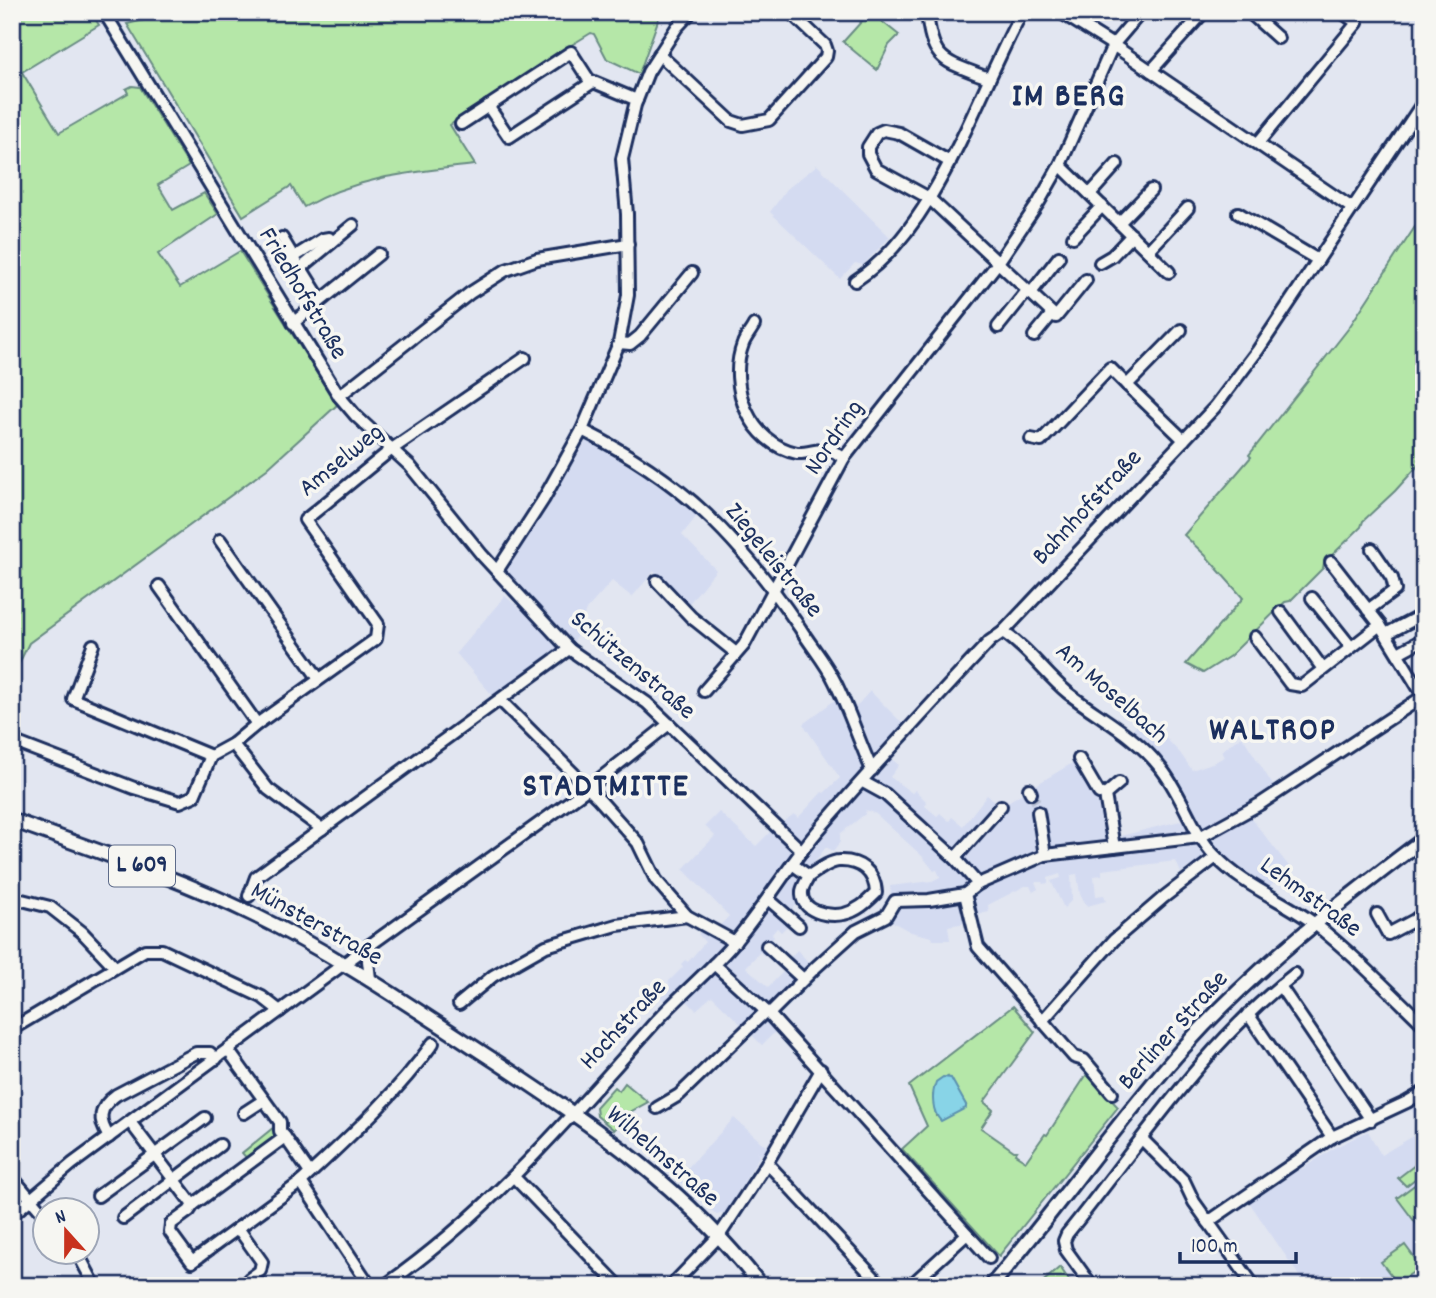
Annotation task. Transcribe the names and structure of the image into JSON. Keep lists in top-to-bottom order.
{
  "streets": {
    "main road": [
      "L 609",
      "Münsterstraße",
      "Berliner Straße",
      "Wilhelmstraße"
    ],
    "street": [
      "Friedhofstraße",
      "Nordring",
      "Amselweg",
      "Bahnhofstraße",
      "Ziegeleistraße",
      "Schützenstraße",
      "Am Moselbach",
      "Lehmstraße",
      "Hochstraße"
    ]
  },
  "crossings": [
    ["Friedhofstraße", "Amselweg"],
    ["Friedhofstraße", "Schützenstraße"],
    ["Nordring", "Ziegeleistraße"],
    ["Bahnhofstraße", "Ziegeleistraße"],
    ["Bahnhofstraße", "Am Moselbach"],
    ["Bahnhofstraße", "Hochstraße"],
    ["Ziegeleistraße", "Hochstraße"],
    ["Schützenstraße", "Hochstraße"],
    ["Am Moselbach", "Lehmstraße"],
    ["L 609", "Wilhelmstraße"],
    ["Lehmstraße", "Berliner Straße"],
    ["Münsterstraße", "Hochstraße"],
    ["Münsterstraße", "Wilhelmstraße"],
    ["Hochstraße", "Wilhelmstraße"]
  ],
  "districts": ["IM BERG", "WALTROP", "STADTMITTE"],
  "scale_bar": "100 m",
  "north": "top"
}
